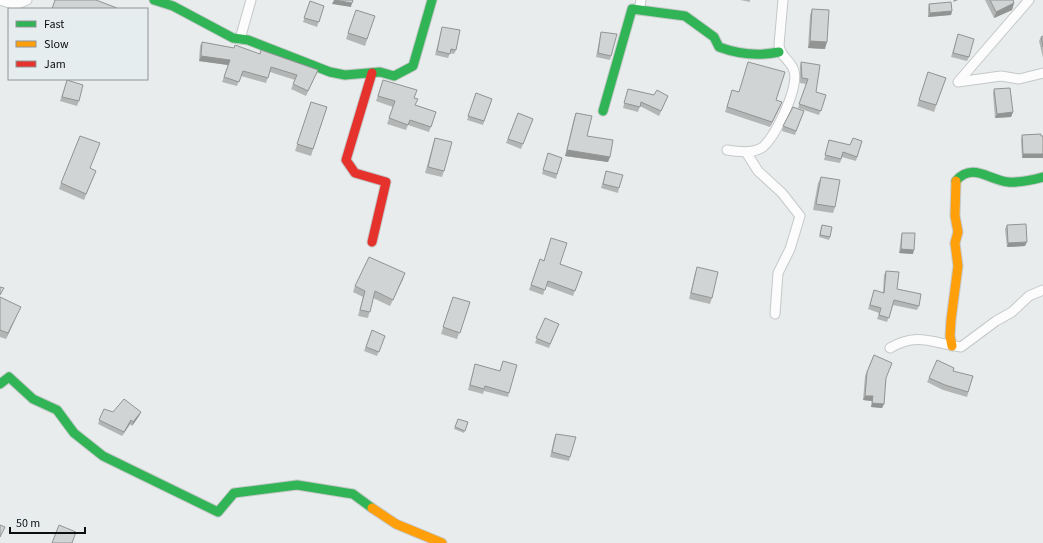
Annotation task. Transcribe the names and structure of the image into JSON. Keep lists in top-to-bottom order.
{
  "legend": ["Fast", "Slow", "Jam"],
  "scale_bar": "50 m"
}
